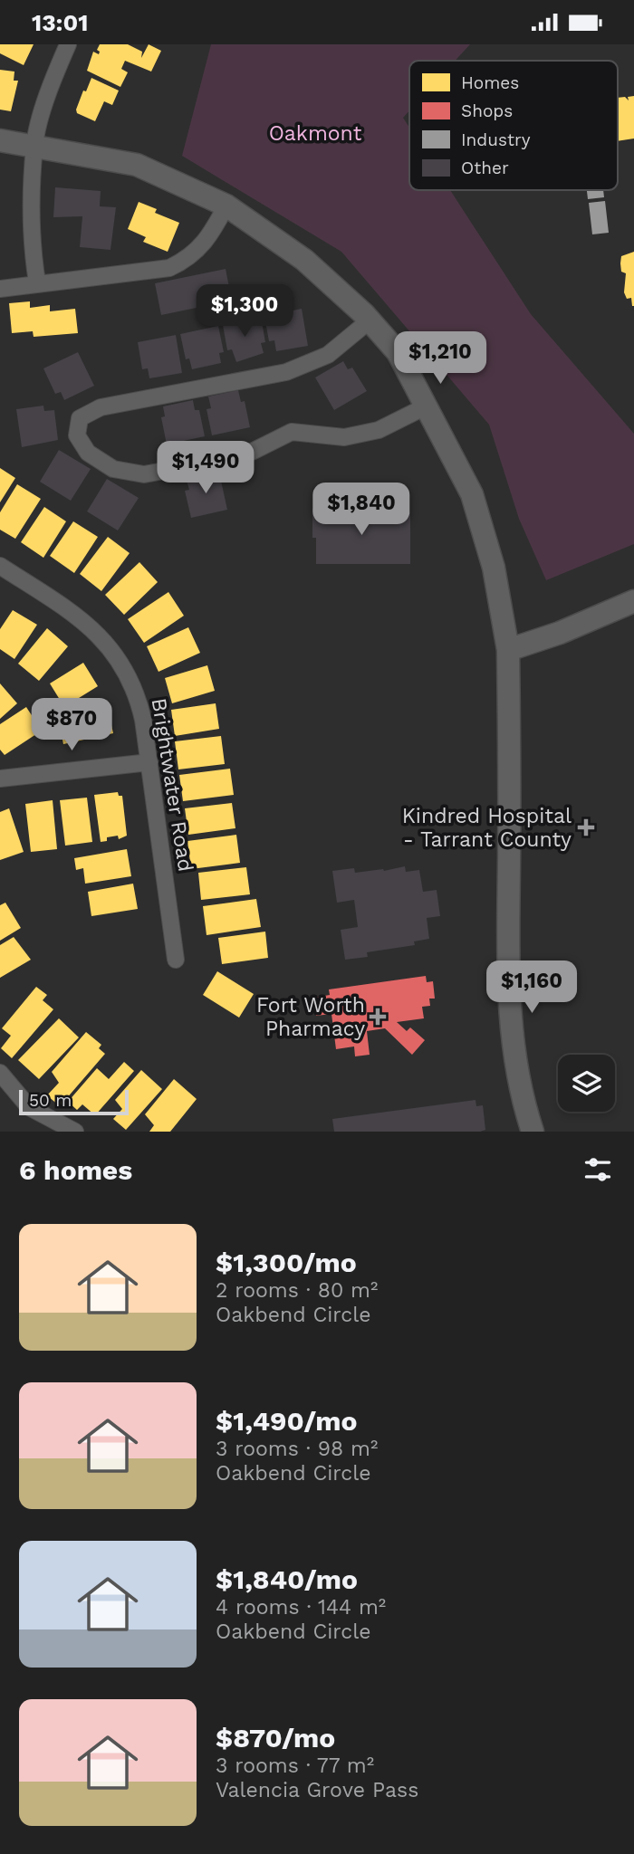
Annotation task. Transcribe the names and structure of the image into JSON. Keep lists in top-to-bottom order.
{
  "streets": {
    "street": ["Brightwater Road"]
  },
  "parks": ["Oakmont"],
  "places": {
    "health": ["Kindred Hospital - Tarrant County", "Fort Worth Pharmacy"]
  },
  "legend": [
    "Homes",
    "Shops",
    "Industry",
    "Other"
  ],
  "scale_bar": "50 m",
  "page": {
    "status": "13:01",
    "price": [
      "$1,300",
      "$1,210",
      "$1,490",
      "$1,840",
      "$870",
      "$1,160"
    ],
    "scale": "50 m",
    "heading": "6 homes",
    "list": [
      {
        "name": "$1,300/mo",
        "note": "2 rooms · 80 m² · Oakbend Circle"
      },
      {
        "name": "$1,490/mo",
        "note": "3 rooms · 98 m² · Oakbend Circle"
      },
      {
        "name": "$1,840/mo",
        "note": "4 rooms · 144 m² · Oakbend Circle"
      },
      {
        "name": "$870/mo",
        "note": "3 rooms · 77 m² · Valencia Grove Pass"
      }
    ]
  }
}
